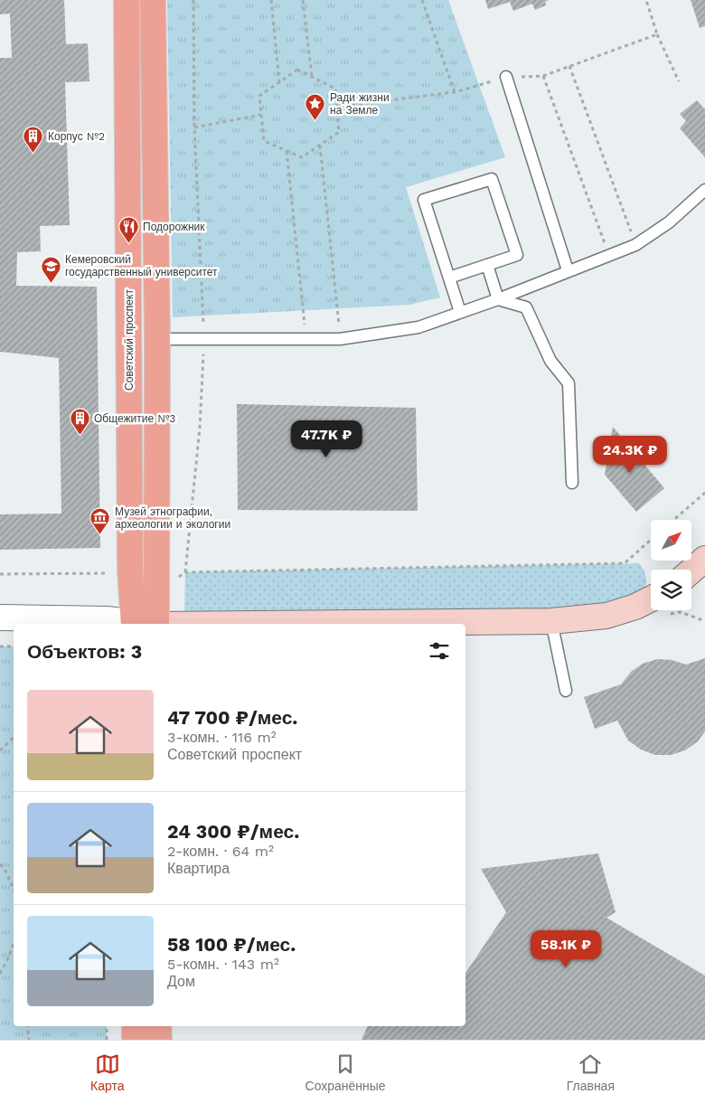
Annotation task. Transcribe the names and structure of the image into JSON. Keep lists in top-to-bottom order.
{
  "streets": {
    "main road": ["Советский проспект"]
  },
  "places": {
    "place": ["Ради жизни на Земле"],
    "building": ["Корпус №2", "Общежитие №3"],
    "restaurant": ["Подорожник"],
    "school or university": ["Кемеровский государственный университет"],
    "museum": ["Музей этнографии, археологии и экологии"]
  },
  "north": "top right",
  "page": {
    "price": ["47.7K ₽", "24.3K ₽", "58.1K ₽"],
    "heading": "Объектов: 3",
    "list": [
      {
        "name": "47 700 ₽/мес.",
        "note": "3-комн. · 116 m² · Советский проспект"
      },
      {
        "name": "24 300 ₽/мес.",
        "note": "2-комн. · 64 m² · Квартира"
      },
      {
        "name": "58 100 ₽/мес.",
        "note": "5-комн. · 143 m² · Дом"
      }
    ],
    "tabs": ["Карта", "Сохранённые", "Главная"]
  }
}
